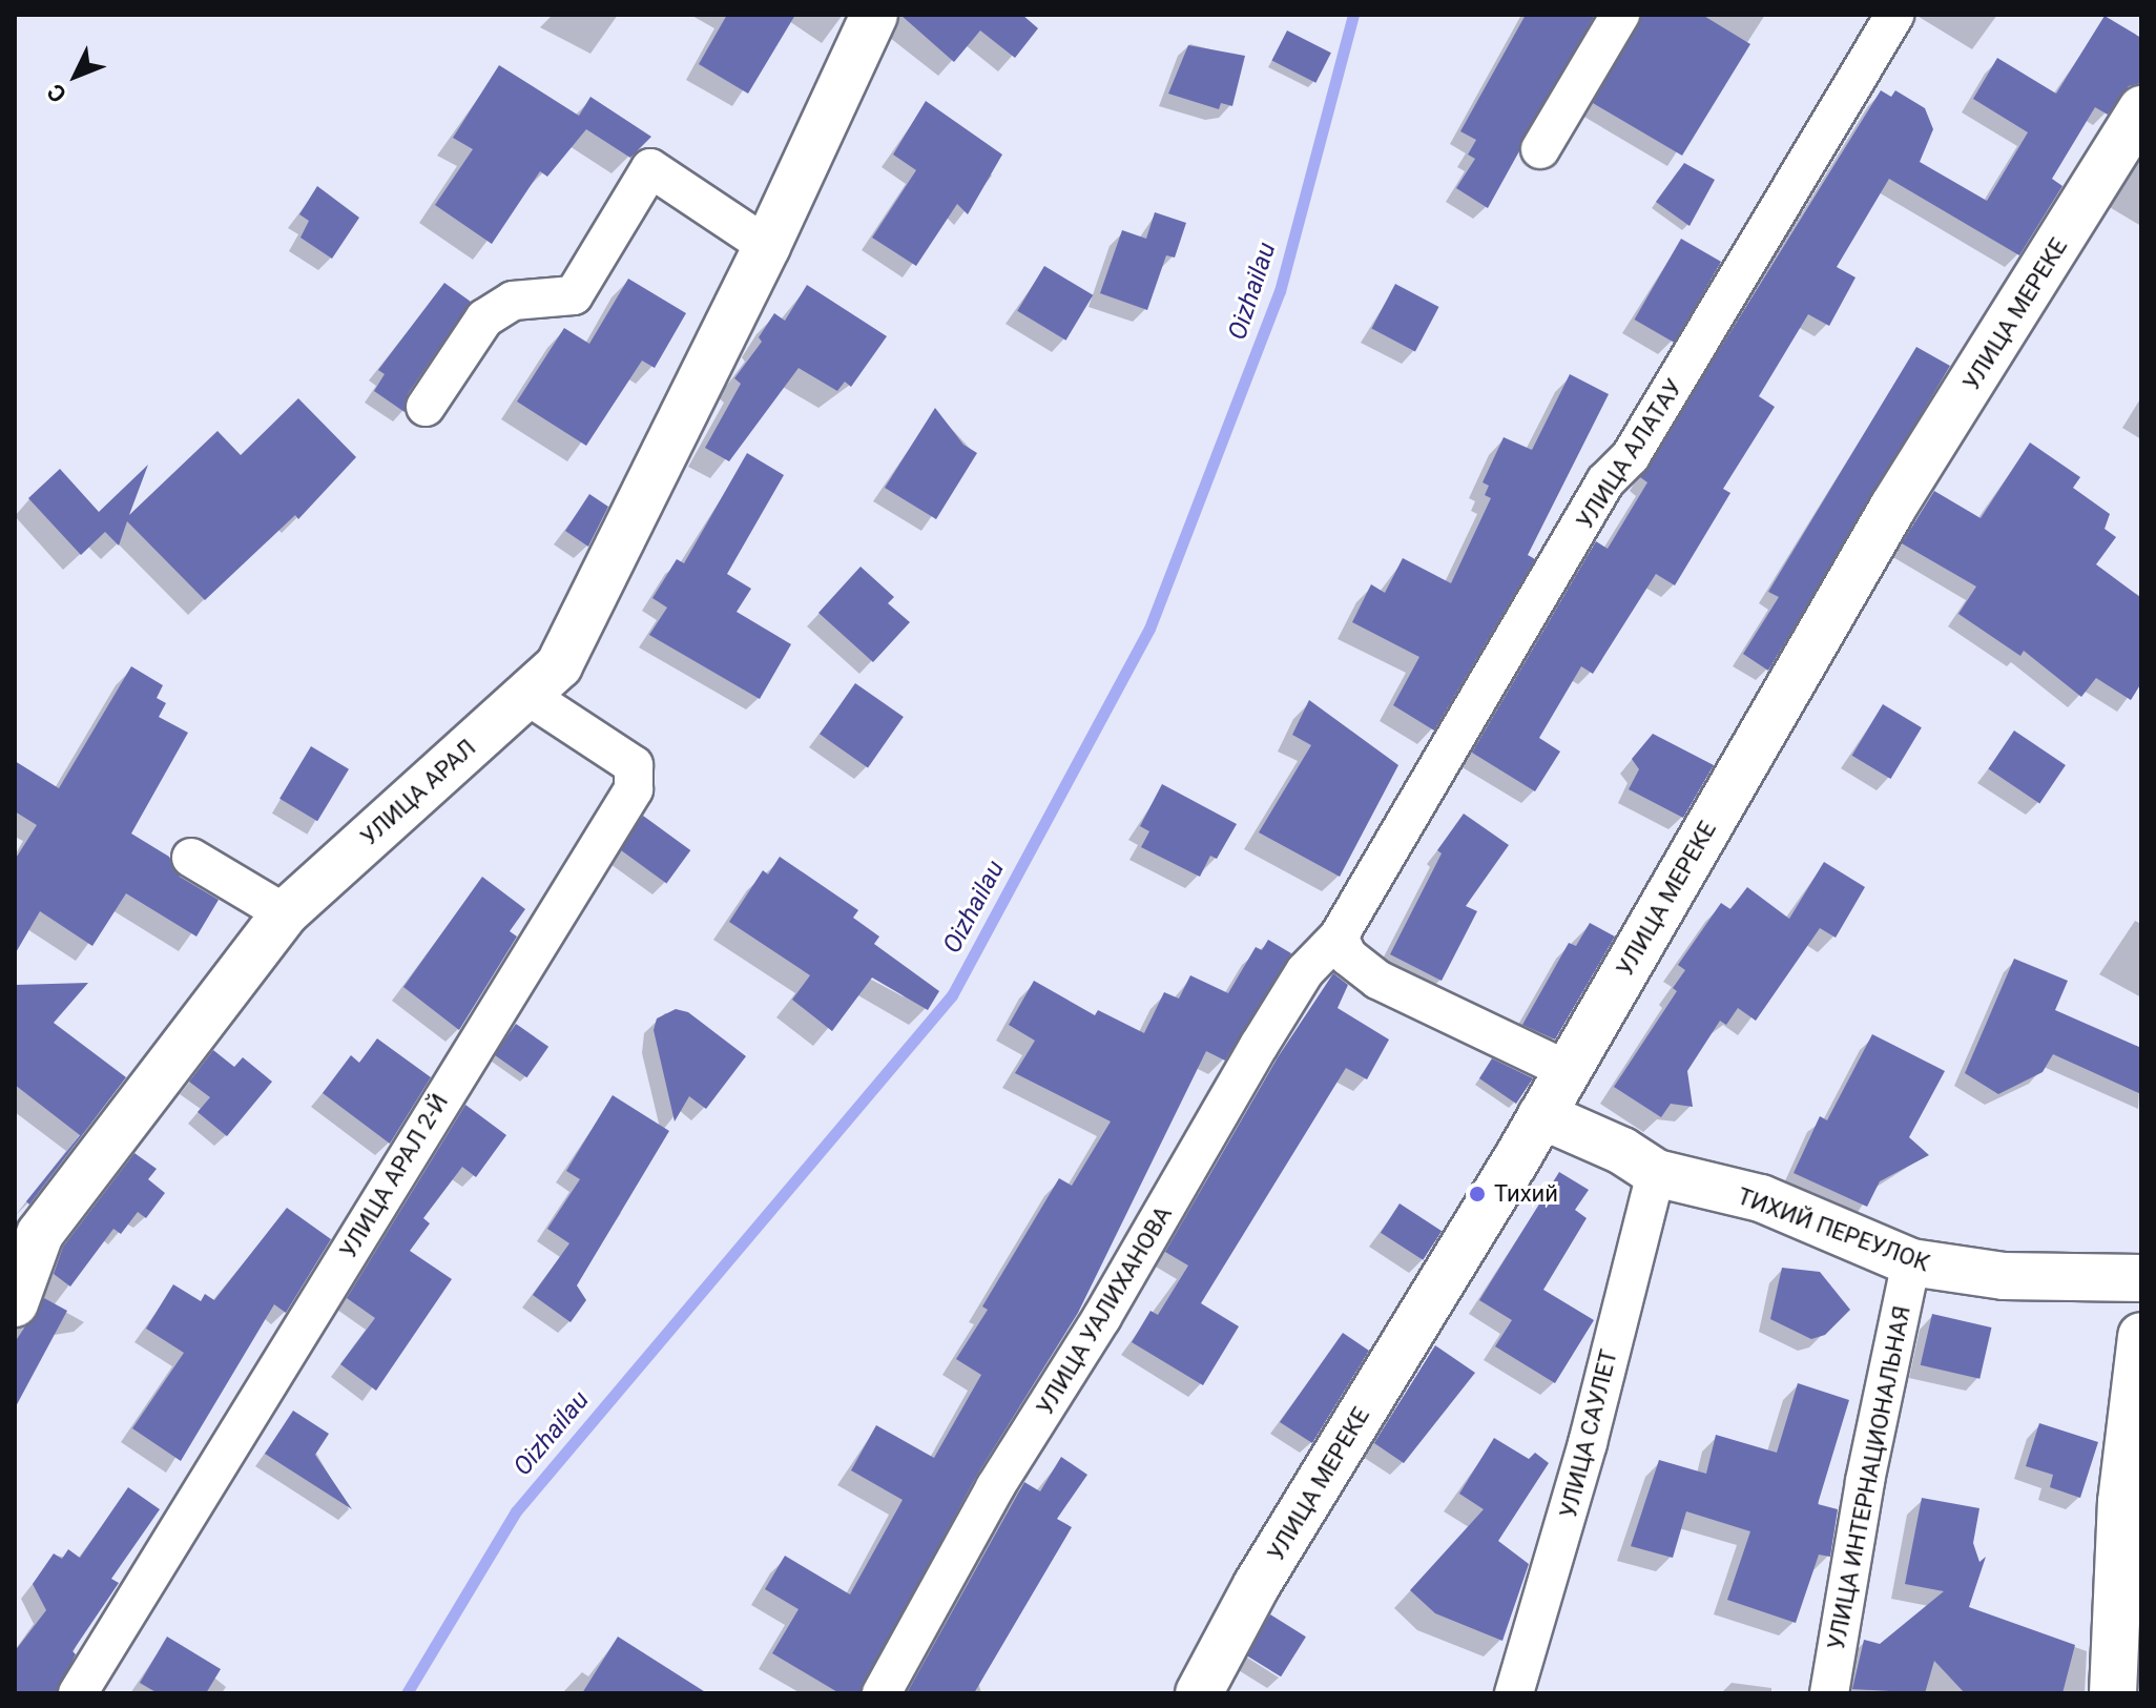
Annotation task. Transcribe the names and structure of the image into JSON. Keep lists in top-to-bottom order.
{
  "streets": {
    "street": [
      "УЛИЦА МЕРЕКЕ",
      "УЛИЦА АЛАТАУ",
      "УЛИЦА АРАЛ",
      "УЛИЦА АРАЛ 2-Й",
      "ТИХИЙ ПЕРЕУЛОК",
      "УЛИЦА УАЛИХАНОВА",
      "УЛИЦА САУЛЕТ",
      "УЛИЦА ИНТЕРНАЦИОНАЛЬНАЯ"
    ]
  },
  "crossings": [
    ["УЛИЦА МЕРЕКЕ", "ТИХИЙ ПЕРЕУЛОК"],
    ["УЛИЦА АЛАТАУ", "УЛИЦА УАЛИХАНОВА"],
    ["УЛИЦА АРАЛ", "УЛИЦА АРАЛ 2-Й"],
    ["ТИХИЙ ПЕРЕУЛОК", "УЛИЦА САУЛЕТ"],
    ["ТИХИЙ ПЕРЕУЛОК", "УЛИЦА ИНТЕРНАЦИОНАЛЬНАЯ"]
  ],
  "water": ["Oizhailau"],
  "places": ["Тихий"],
  "north": "bottom left"
}
